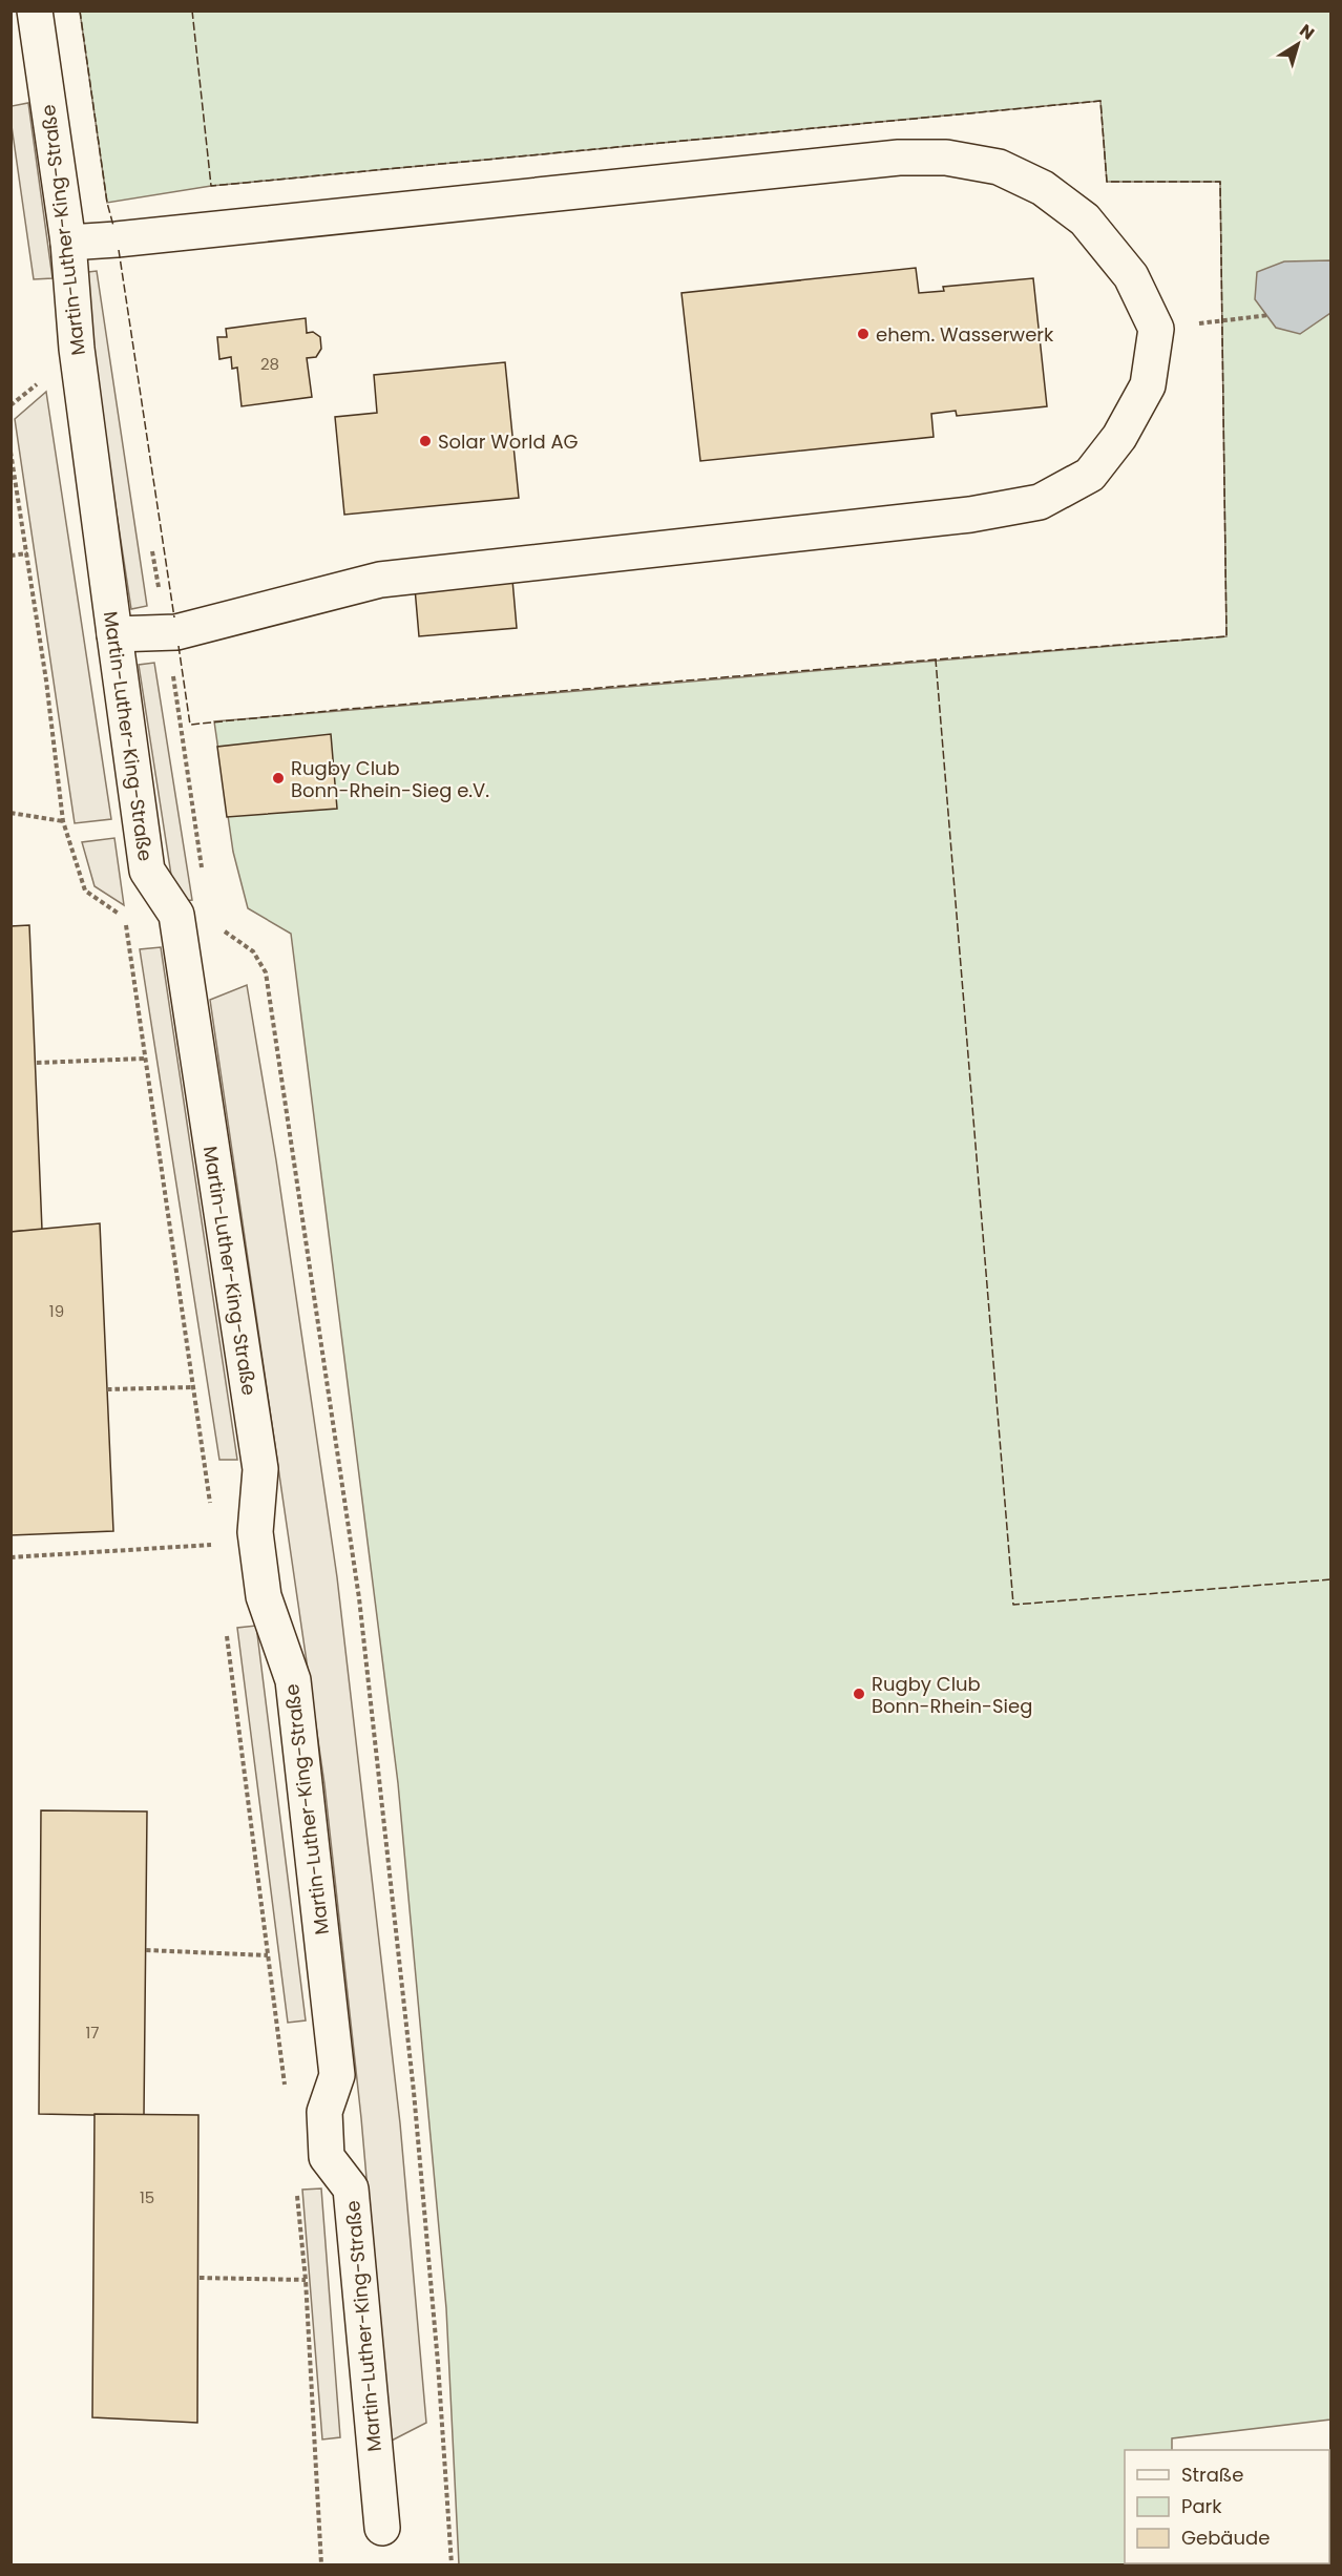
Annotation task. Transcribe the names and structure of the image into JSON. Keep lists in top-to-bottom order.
{
  "streets": {
    "street": ["Martin-Luther-King-Straße"]
  },
  "places": [
    "ehem. Wasserwerk",
    "Solar World AG",
    "Rugby Club Bonn-Rhein-Sieg e.V.",
    "Rugby Club Bonn-Rhein-Sieg"
  ],
  "house_numbers": [
    "28",
    "19",
    "17",
    "15"
  ],
  "legend": ["Straße", "Park", "Gebäude"],
  "north": "top right"
}
